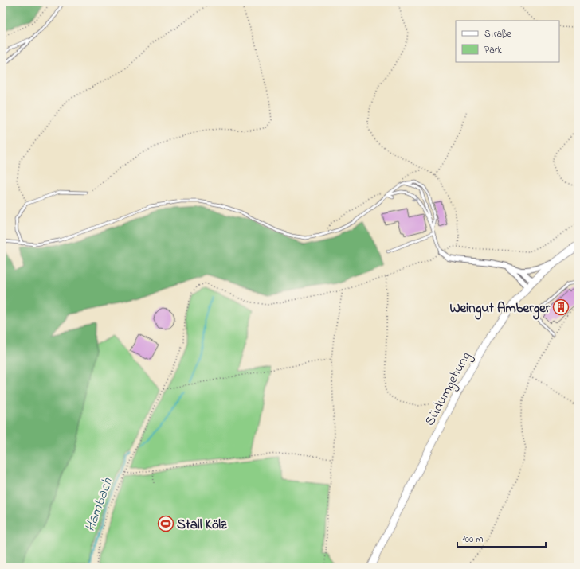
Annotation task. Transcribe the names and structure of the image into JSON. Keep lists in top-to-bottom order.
{
  "streets": {
    "main road": ["Südumgehung"]
  },
  "water": ["Hambach"],
  "places": {
    "building": ["Weingut Amberger"],
    "sports": ["Stall Kölz"]
  },
  "legend": ["Straße", "Park"],
  "scale_bar": "100 m"
}
